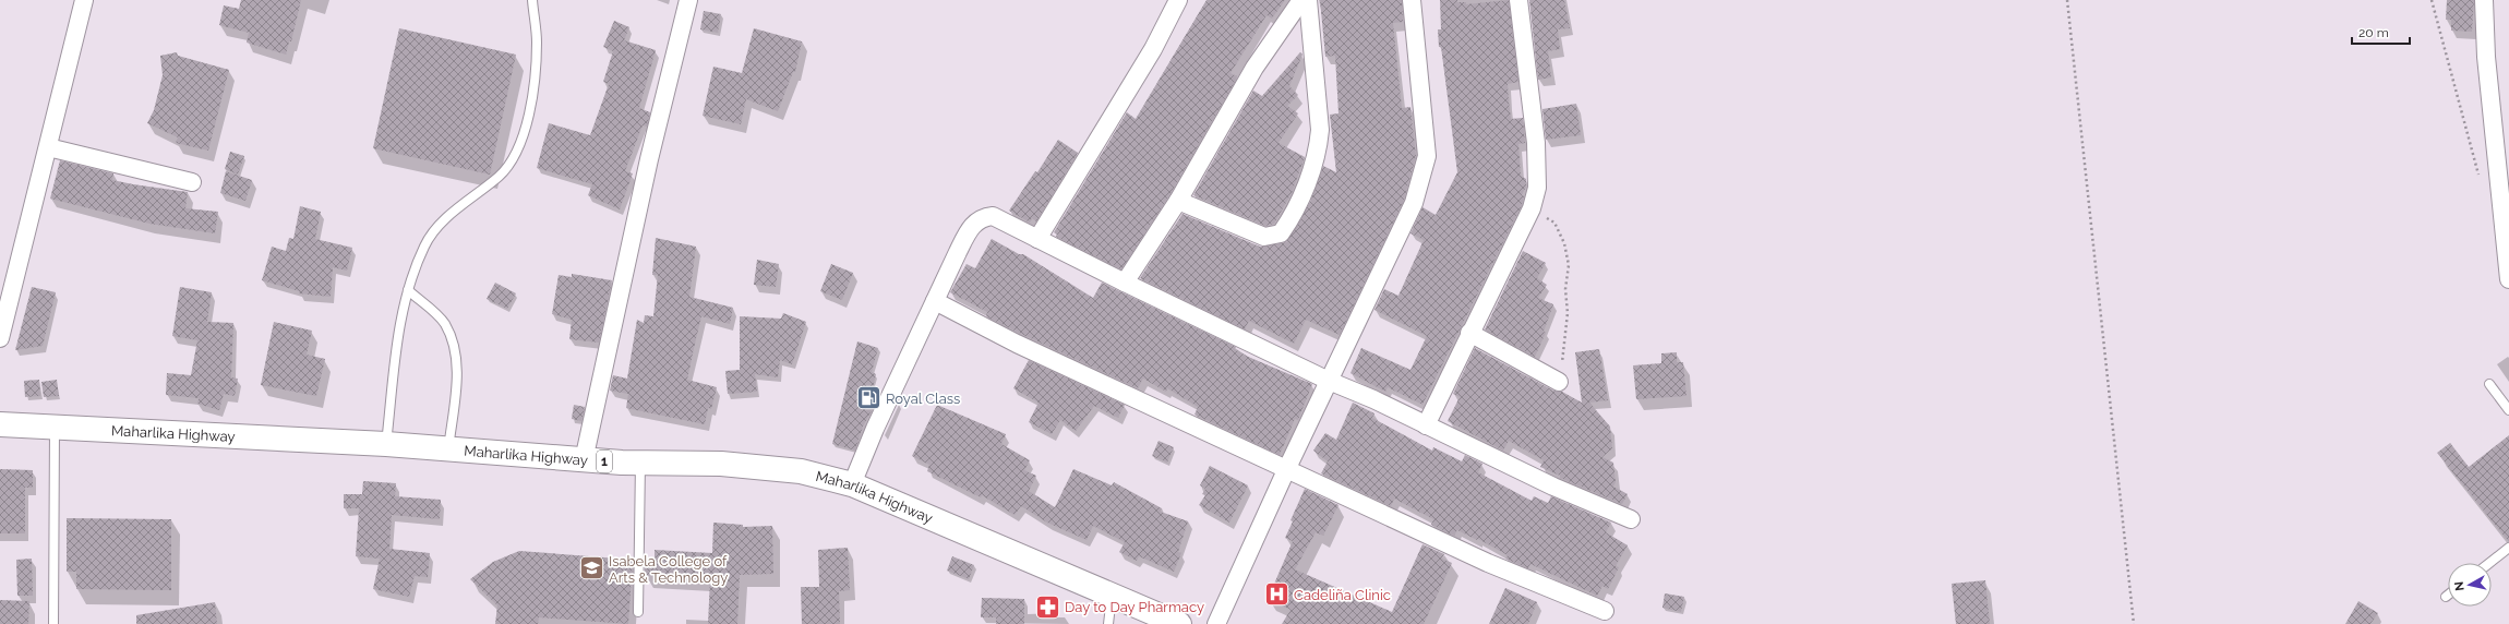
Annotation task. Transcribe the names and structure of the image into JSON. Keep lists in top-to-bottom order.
{
  "streets": {
    "main road": ["Maharlika Highway", "1"]
  },
  "places": {
    "fuel station": ["Royal Class"],
    "school or university": ["Isabela College of Arts & Technology"],
    "hospital": ["Cadeliña Clinic"],
    "pharmacy": ["Day to Day Pharmacy"]
  },
  "scale_bar": "20 m",
  "north": "left"
}
